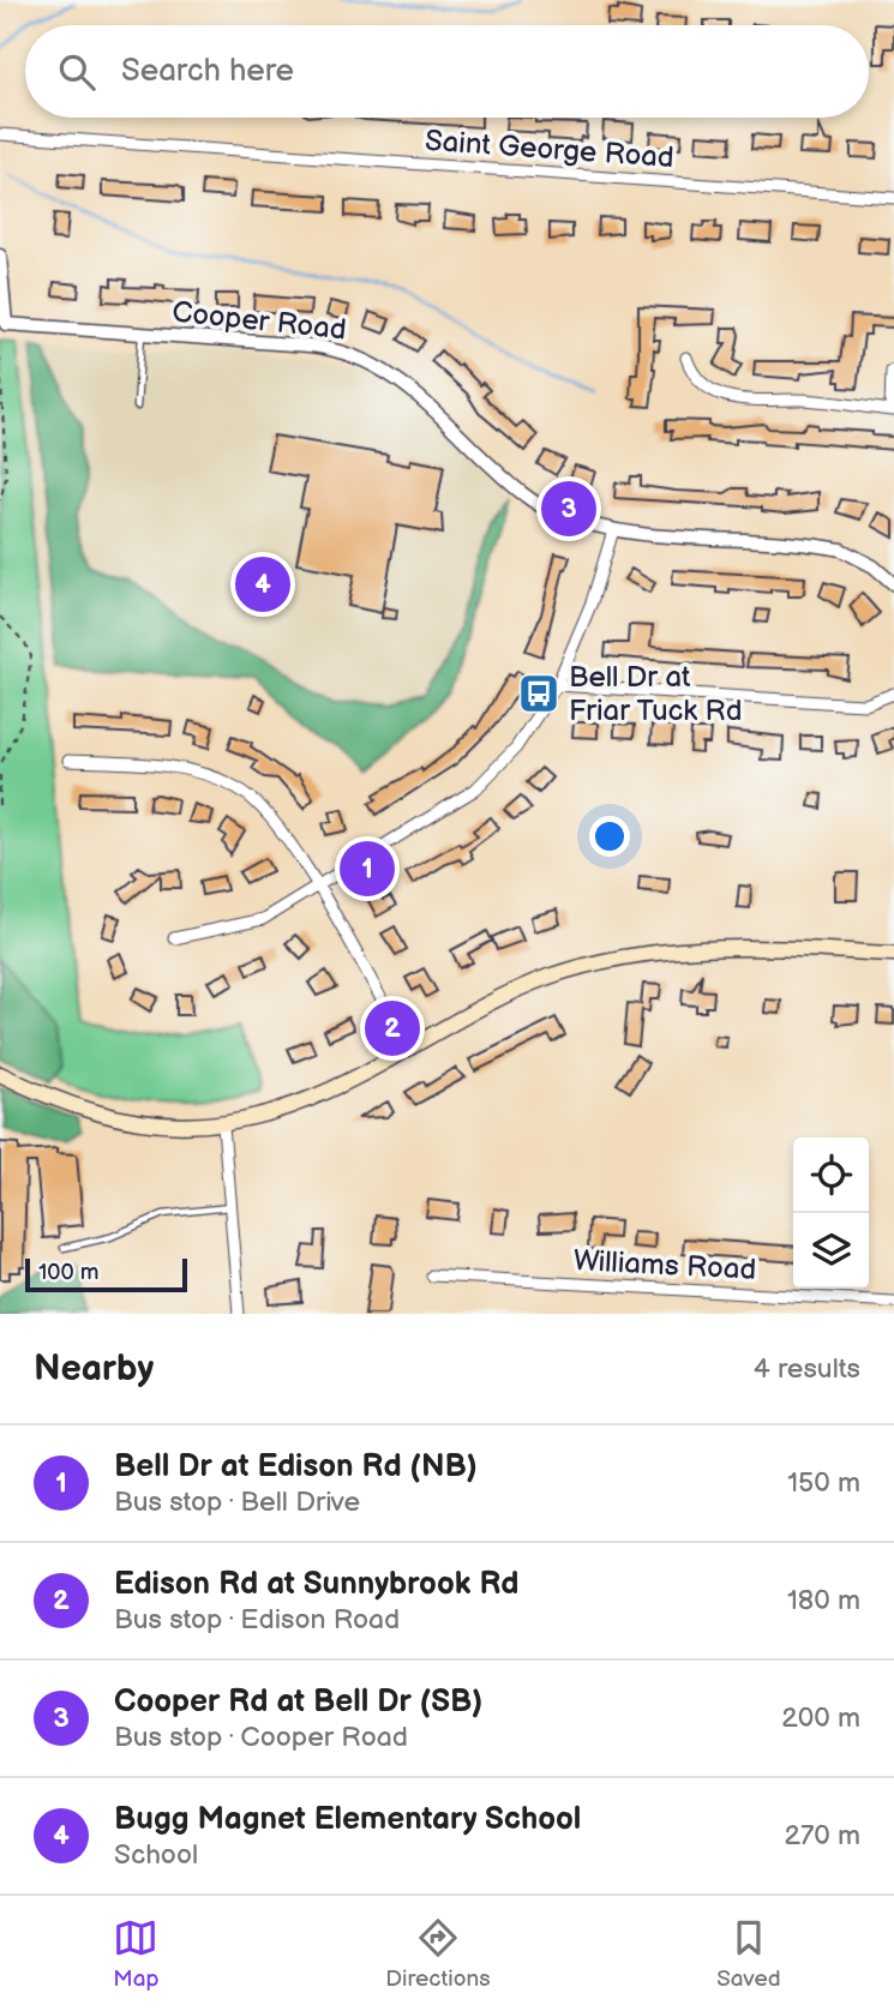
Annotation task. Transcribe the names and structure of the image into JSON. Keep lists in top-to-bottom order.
{
  "streets": {
    "street": ["Saint George Road", "Cooper Road", "Williams Road"]
  },
  "places": {
    "bus stop": ["Bell Dr at Friar Tuck Rd"]
  },
  "scale_bar": "100 m",
  "page": {
    "search": "Search here",
    "pins": [
      "3",
      "4",
      "1",
      "2"
    ],
    "scale": "100 m",
    "heading": ["Nearby", "4 results"],
    "list": [
      {
        "mark": "1",
        "name": "Bell Dr at Edison Rd (NB)",
        "note": "Bus stop · Bell Drive",
        "value": "150 m"
      },
      {
        "mark": "2",
        "name": "Edison Rd at Sunnybrook Rd",
        "note": "Bus stop · Edison Road",
        "value": "180 m"
      },
      {
        "mark": "3",
        "name": "Cooper Rd at Bell Dr (SB)",
        "note": "Bus stop · Cooper Road",
        "value": "200 m"
      },
      {
        "mark": "4",
        "name": "Bugg Magnet Elementary School",
        "note": "School",
        "value": "270 m"
      }
    ],
    "nav": ["Map", "Directions", "Saved"]
  }
}
